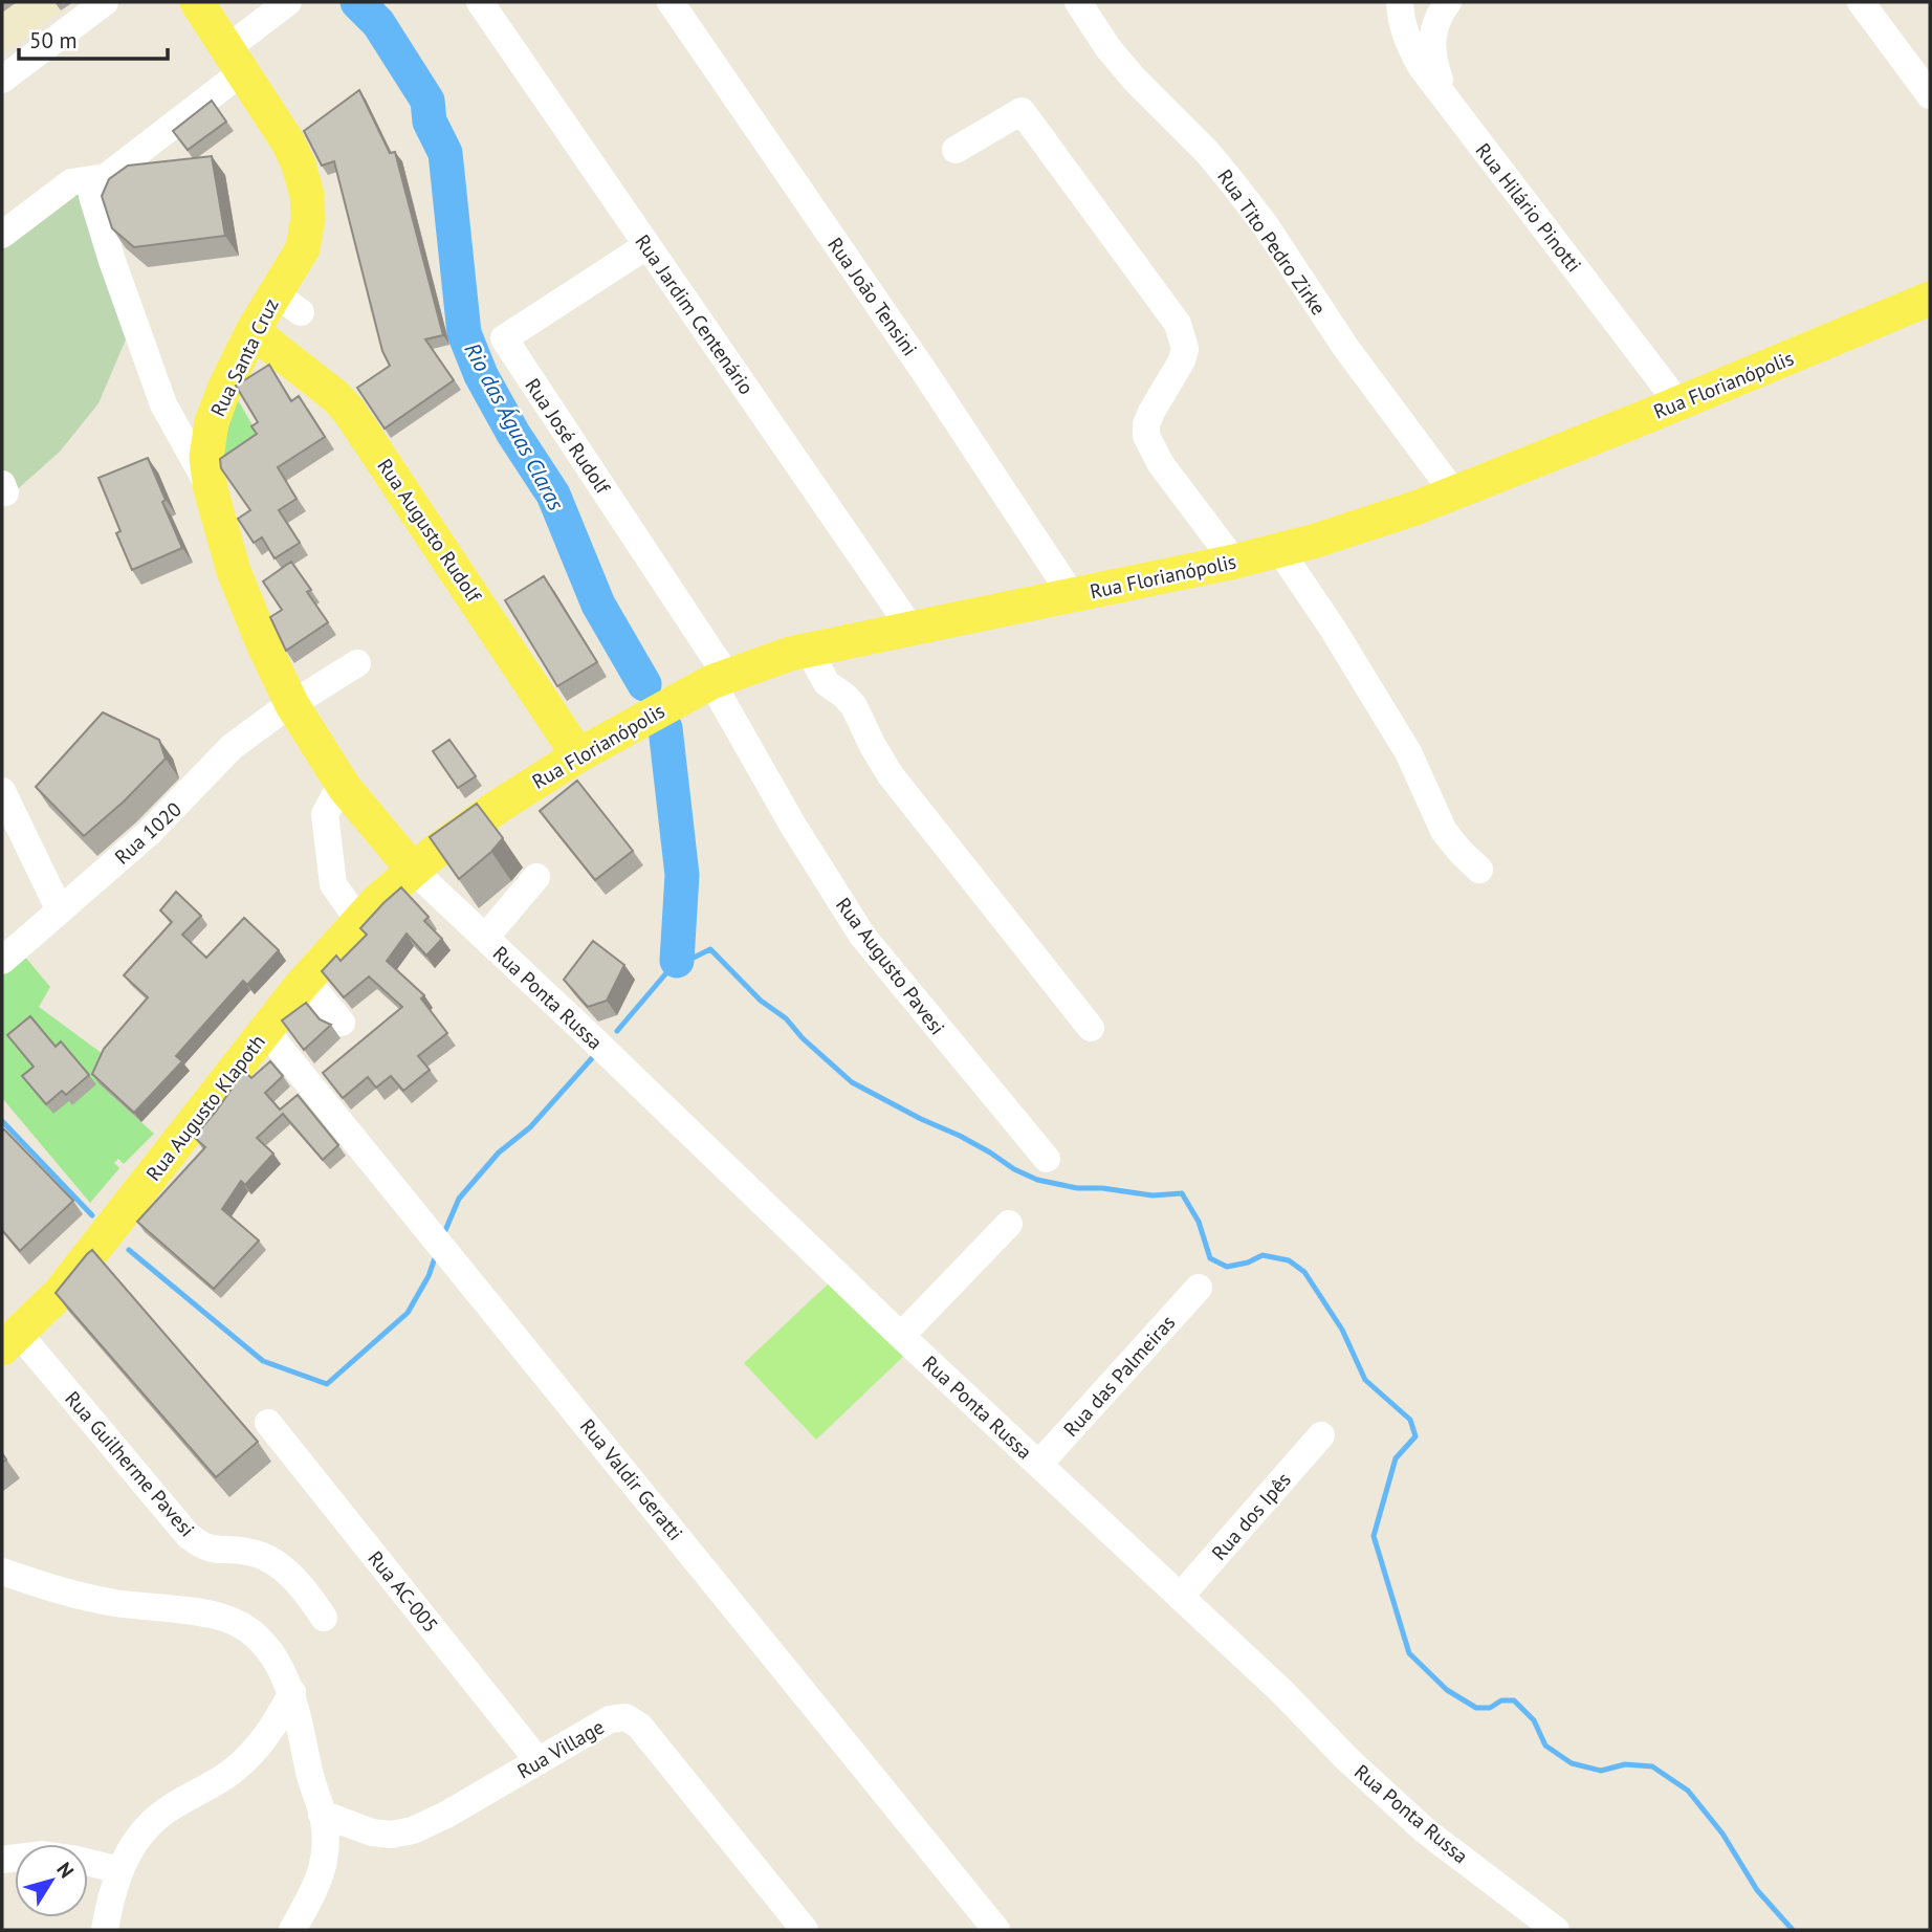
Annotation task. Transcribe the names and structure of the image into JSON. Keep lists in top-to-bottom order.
{
  "streets": {
    "main road": [
      "Rua Santa Cruz",
      "Rua Florianópolis",
      "Rua Augusto Rudolf",
      "Rua Augusto Klapoth"
    ],
    "street": [
      "Rua Hilário Pinotti",
      "Rua Tito Pedro Zirke",
      "Rua João Tensini",
      "Rua Jardim Centenário",
      "Rua José Rudolf",
      "Rua 1020",
      "Rua Augusto Pavesi",
      "Rua Ponta Russa",
      "Rua das Palmeiras",
      "Rua Guilherme Pavesi",
      "Rua Valdir Geratti",
      "Rua dos Ipês",
      "Rua AC-005",
      "Rua Village"
    ]
  },
  "crossings": [
    ["Rua Hilário Pinotti", "Rua Florianópolis"],
    ["Rua Tito Pedro Zirke", "Rua Florianópolis"],
    ["Rua João Tensini", "Rua Florianópolis"],
    ["Rua Jardim Centenário", "Rua Florianópolis"],
    ["Rua Jardim Centenário", "Rua José Rudolf"],
    ["Rua Santa Cruz", "Rua Florianópolis"],
    ["Rua Santa Cruz", "Rua Augusto Rudolf"],
    ["Rua Santa Cruz", "Rua 1020"],
    ["Rua Santa Cruz", "Rua Ponta Russa"],
    ["Rua Santa Cruz", "Rua Augusto Klapoth"],
    ["Rua Florianópolis", "Rua José Rudolf"],
    ["Rua Florianópolis", "Rua Augusto Rudolf"],
    ["Rua Florianópolis", "Rua Augusto Pavesi"],
    ["Rua Florianópolis", "Rua Ponta Russa"],
    ["Rua Florianópolis", "Rua Augusto Klapoth"],
    ["Rua José Rudolf", "Rua Augusto Pavesi"],
    ["Rua Ponta Russa", "Rua Augusto Klapoth"],
    ["Rua Ponta Russa", "Rua das Palmeiras"],
    ["Rua Ponta Russa", "Rua dos Ipês"],
    ["Rua Augusto Klapoth", "Rua Guilherme Pavesi"],
    ["Rua Augusto Klapoth", "Rua Valdir Geratti"],
    ["Rua AC-005", "Rua Village"]
  ],
  "water": ["Rio das Águas Claras"],
  "scale_bar": "50 m",
  "north": "top right"
}
